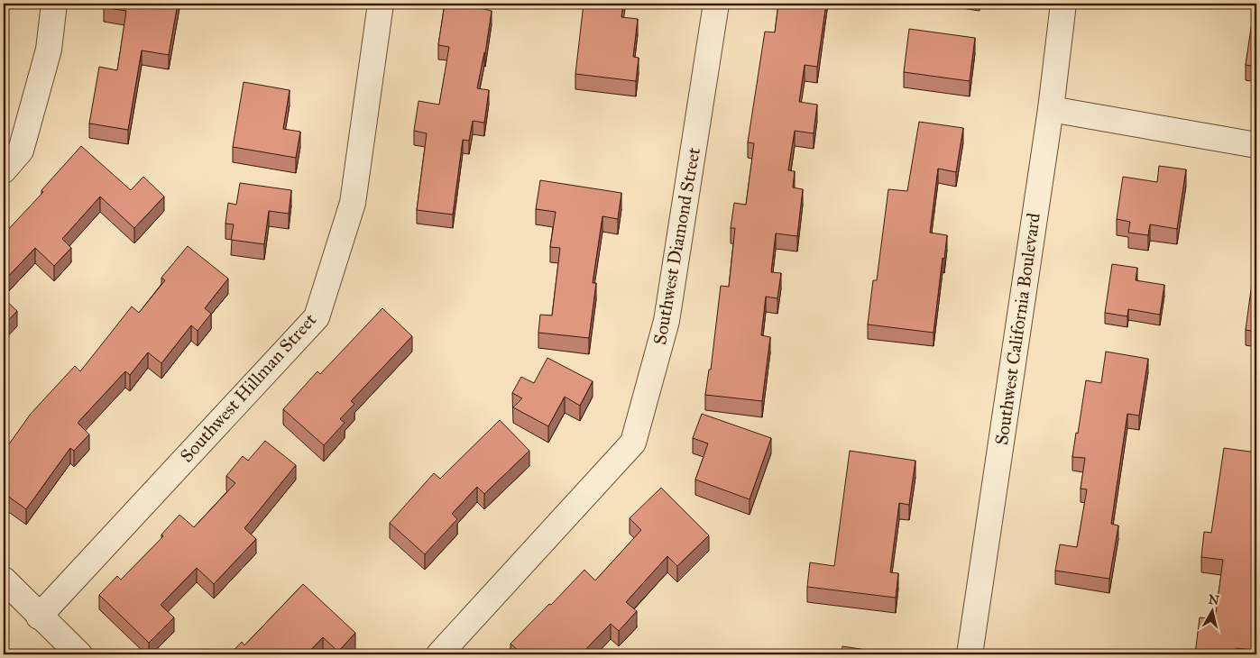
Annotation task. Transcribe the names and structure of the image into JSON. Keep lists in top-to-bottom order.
{
  "streets": {
    "street": ["Southwest Diamond Street", "Southwest California Boulevard", "Southwest Hillman Street"]
  },
  "north": "top"
}
